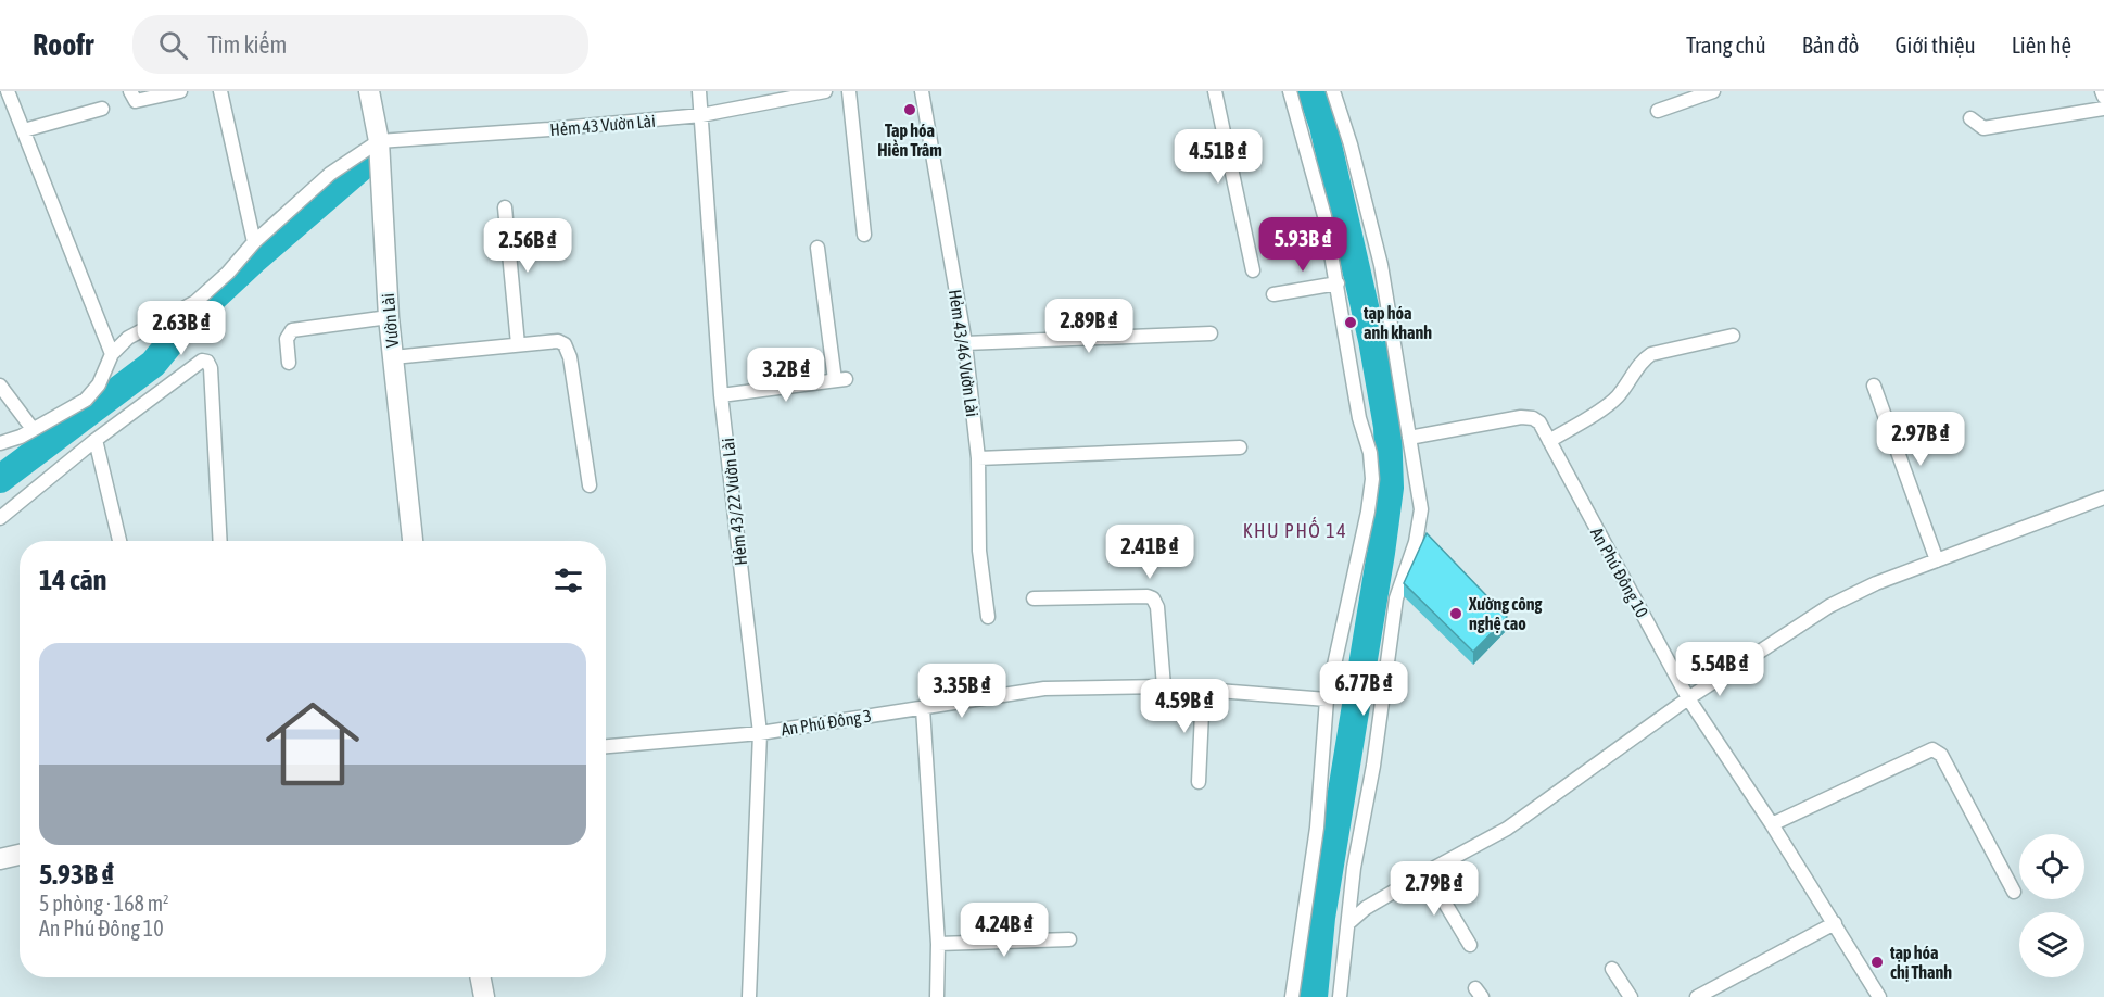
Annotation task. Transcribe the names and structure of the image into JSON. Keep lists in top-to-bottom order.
{
  "streets": {
    "main road": ["Vườn Lài"],
    "street": [
      "Hẻm 43 Vườn Lài",
      "Hẻm 43/46 Vườn Lài",
      "Hẻm 43/22 Vườn Lài",
      "An Phú Đông 10",
      "An Phú Đông 3"
    ]
  },
  "crossings": [
    ["Hẻm 43 Vườn Lài", "Vườn Lài"],
    ["Hẻm 43 Vườn Lài", "Hẻm 43/22 Vườn Lài"],
    ["Hẻm 43/22 Vườn Lài", "An Phú Đông 3"]
  ],
  "districts": ["KHU PHỐ 14"],
  "places": [
    "Tạp hóa Hiền Trâm",
    "tạp hóa anh khanh",
    "Xường công nghệ cao",
    "tạp hóa chị Thanh"
  ],
  "page": {
    "header": "Roofr",
    "search": "Tìm kiếm",
    "nav": [
      "Trang chủ",
      "Bản đồ",
      "Giới thiệu",
      "Liên hệ"
    ],
    "price": [
      "4.51B ₫",
      "5.93B ₫",
      "2.56B ₫",
      "2.89B ₫",
      "2.63B ₫",
      "3.2B ₫",
      "2.97B ₫",
      "2.41B ₫",
      "5.54B ₫",
      "6.77B ₫",
      "3.35B ₫",
      "4.59B ₫",
      "2.79B ₫",
      "4.24B ₫"
    ],
    "heading": "14 căn",
    "list": [
      {
        "name": "5.93B ₫",
        "note": "5 phòng · 168 m² · An Phú Đông 10"
      }
    ]
  }
}
